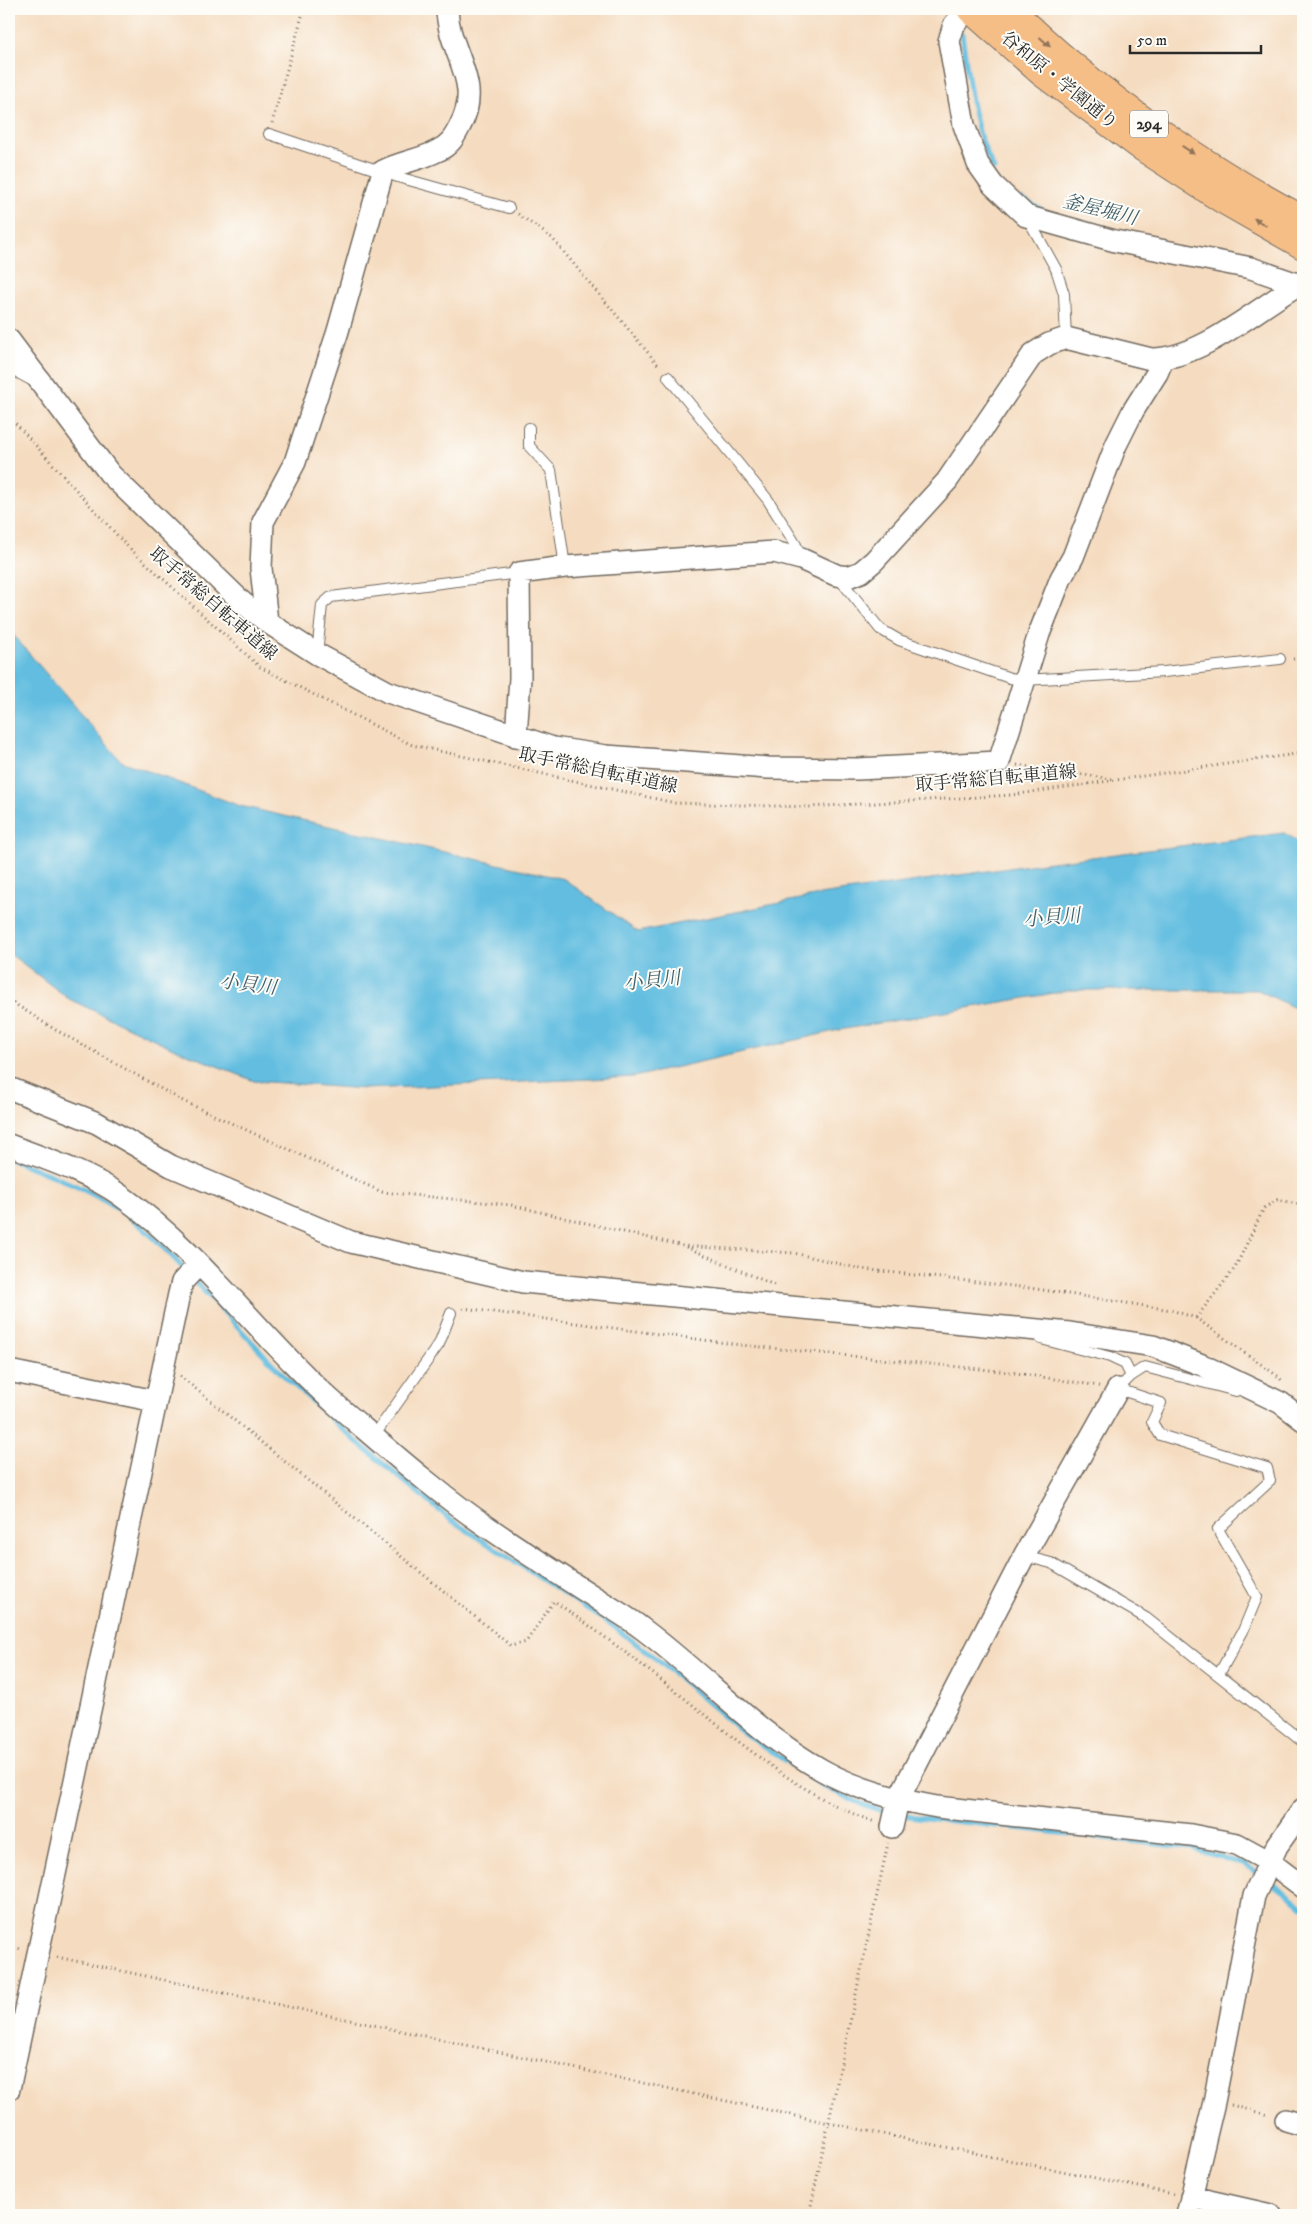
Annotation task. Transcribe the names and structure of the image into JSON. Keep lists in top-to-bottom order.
{
  "streets": {
    "highway": ["谷和原・学園通り", "294"],
    "path": ["取手常総自転車道線"]
  },
  "water": ["釜屋堀川", "小貝川"],
  "scale_bar": "50 m"
}
